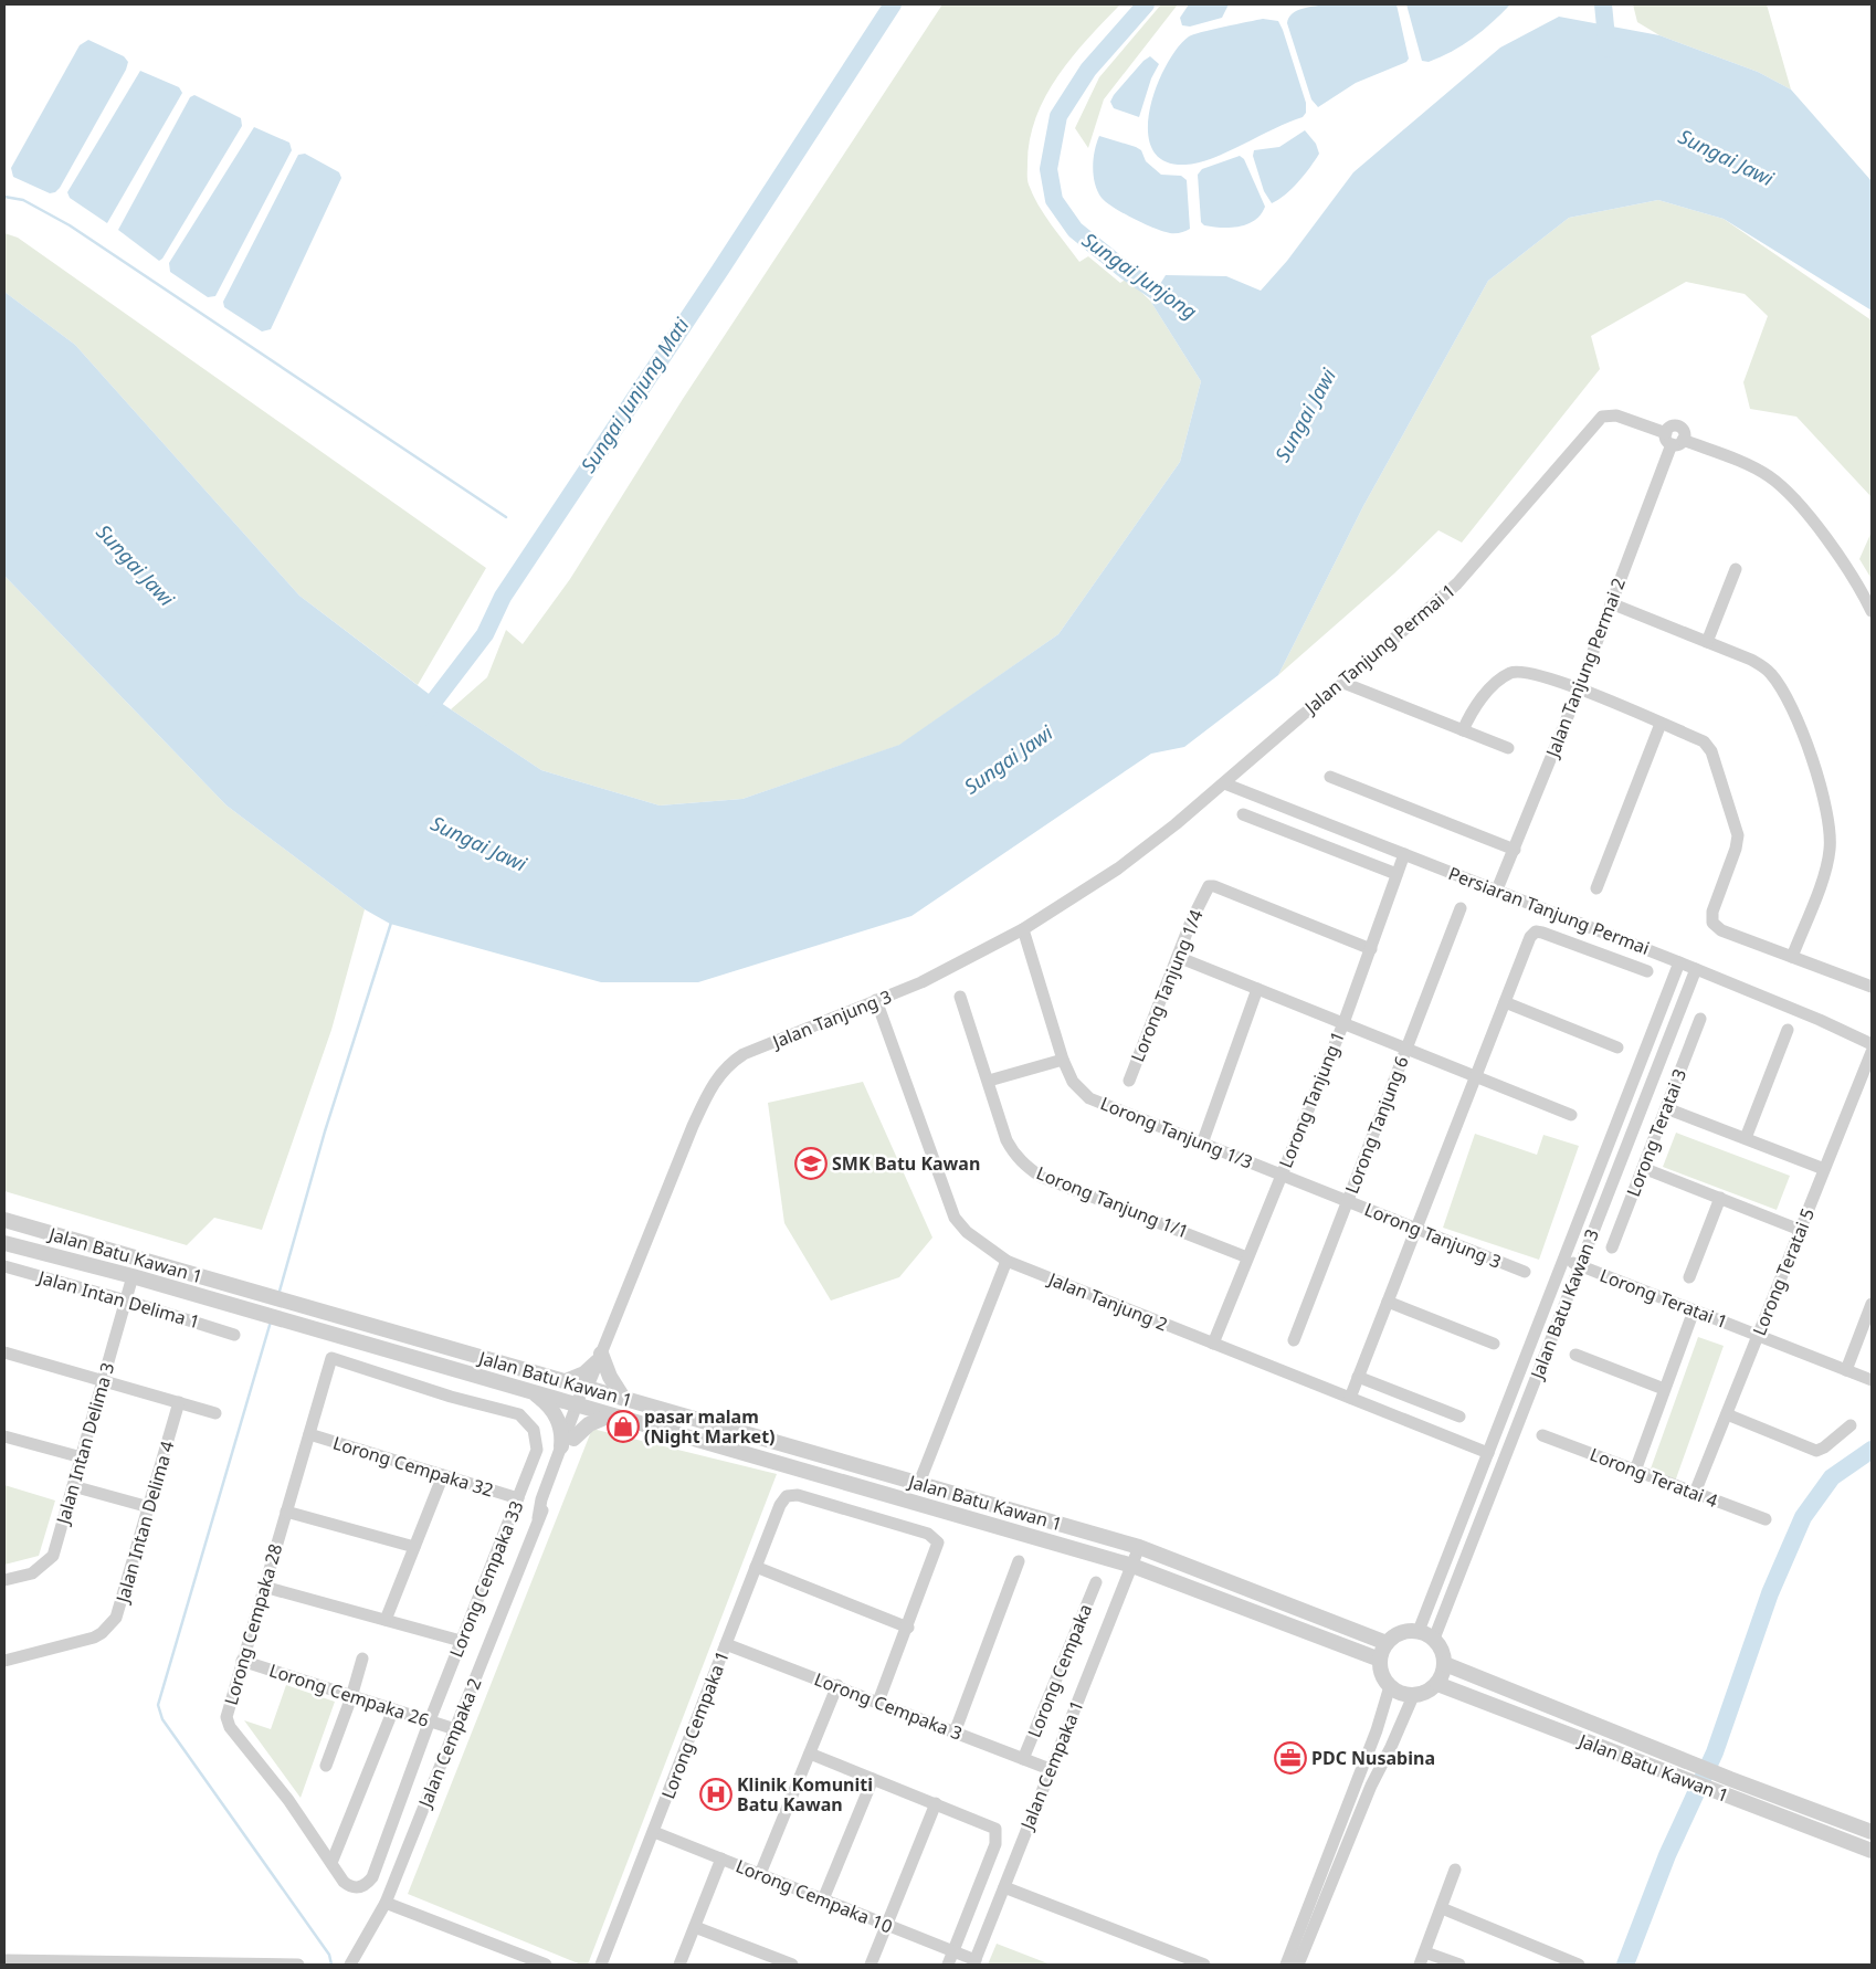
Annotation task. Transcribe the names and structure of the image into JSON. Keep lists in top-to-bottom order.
{
  "streets": {
    "street": [
      "Jalan Tanjung Permai 1",
      "Jalan Tanjung Permai 2",
      "Persiaran Tanjung Permai",
      "Lorong Tanjung 1/4",
      "Jalan Tanjung 3",
      "Lorong Tanjung 1",
      "Lorong Tanjung 6",
      "Lorong Tanjung 1/3",
      "Lorong Teratai 3",
      "Lorong Tanjung 1/1",
      "Lorong Tanjung 3",
      "Jalan Batu Kawan 1",
      "Lorong Teratai 5",
      "Lorong Teratai 1",
      "Jalan Intan Delima 1",
      "Jalan Tanjung 2",
      "Jalan Batu Kawan 3",
      "Jalan Intan Delima 3",
      "Lorong Cempaka 32",
      "Lorong Teratai 4",
      "Jalan Intan Delima 4",
      "Lorong Cempaka 33",
      "Lorong Cempaka 28",
      "Lorong Cempaka",
      "Lorong Cempaka 26",
      "Lorong Cempaka 3",
      "Lorong Cempaka 1",
      "Jalan Cempaka 2",
      "Jalan Cempaka 1",
      "Lorong Cempaka 10"
    ]
  },
  "crossings": [
    ["Jalan Tanjung Permai 1", "Jalan Tanjung Permai 2"],
    ["Jalan Tanjung Permai 1", "Persiaran Tanjung Permai"],
    ["Jalan Tanjung Permai 1", "Jalan Tanjung 3"],
    ["Jalan Tanjung Permai 2", "Persiaran Tanjung Permai"],
    ["Persiaran Tanjung Permai", "Jalan Tanjung 3"],
    ["Persiaran Tanjung Permai", "Lorong Tanjung 1"],
    ["Persiaran Tanjung Permai", "Jalan Batu Kawan 3"],
    ["Lorong Tanjung 1/4", "Lorong Tanjung 1"],
    ["Jalan Tanjung 3", "Lorong Tanjung 1/3"],
    ["Jalan Tanjung 3", "Jalan Batu Kawan 1"],
    ["Jalan Tanjung 3", "Jalan Tanjung 2"],
    ["Jalan Tanjung 3", "Jalan Cempaka 2"],
    ["Lorong Tanjung 1", "Lorong Tanjung 1/3"],
    ["Lorong Tanjung 1", "Lorong Tanjung 1/1"],
    ["Lorong Tanjung 1", "Lorong Tanjung 3"],
    ["Lorong Tanjung 1", "Jalan Tanjung 2"],
    ["Lorong Tanjung 6", "Lorong Tanjung 3"],
    ["Lorong Tanjung 1/3", "Lorong Tanjung 3"],
    ["Jalan Batu Kawan 1", "Jalan Batu Kawan 3"],
    ["Jalan Batu Kawan 1", "Jalan Intan Delima 3"],
    ["Jalan Batu Kawan 1", "Jalan Cempaka 2"],
    ["Jalan Batu Kawan 1", "Jalan Cempaka 1"],
    ["Lorong Teratai 5", "Lorong Teratai 1"],
    ["Lorong Teratai 5", "Lorong Teratai 4"],
    ["Lorong Teratai 1", "Jalan Batu Kawan 3"],
    ["Jalan Intan Delima 1", "Jalan Intan Delima 3"],
    ["Jalan Tanjung 2", "Jalan Batu Kawan 3"],
    ["Lorong Cempaka 32", "Lorong Cempaka 33"],
    ["Lorong Cempaka 32", "Lorong Cempaka 28"],
    ["Lorong Cempaka 33", "Lorong Cempaka 28"],
    ["Lorong Cempaka 33", "Lorong Cempaka 26"],
    ["Lorong Cempaka 28", "Lorong Cempaka 26"],
    ["Lorong Cempaka", "Lorong Cempaka 3"],
    ["Lorong Cempaka 26", "Jalan Cempaka 2"],
    ["Lorong Cempaka 3", "Lorong Cempaka 1"],
    ["Lorong Cempaka 3", "Jalan Cempaka 1"],
    ["Lorong Cempaka 1", "Lorong Cempaka 10"],
    ["Jalan Cempaka 1", "Lorong Cempaka 10"]
  ],
  "water": ["Sungai Jawi", "Sungai Junjong", "Sungai Junjung Mati"],
  "places": {
    "school or university": ["SMK Batu Kawan"],
    "shop": ["pasar malam (Night Market)"],
    "office": ["PDC Nusabina"],
    "hospital": ["Klinik Komuniti Batu Kawan"]
  }
}
